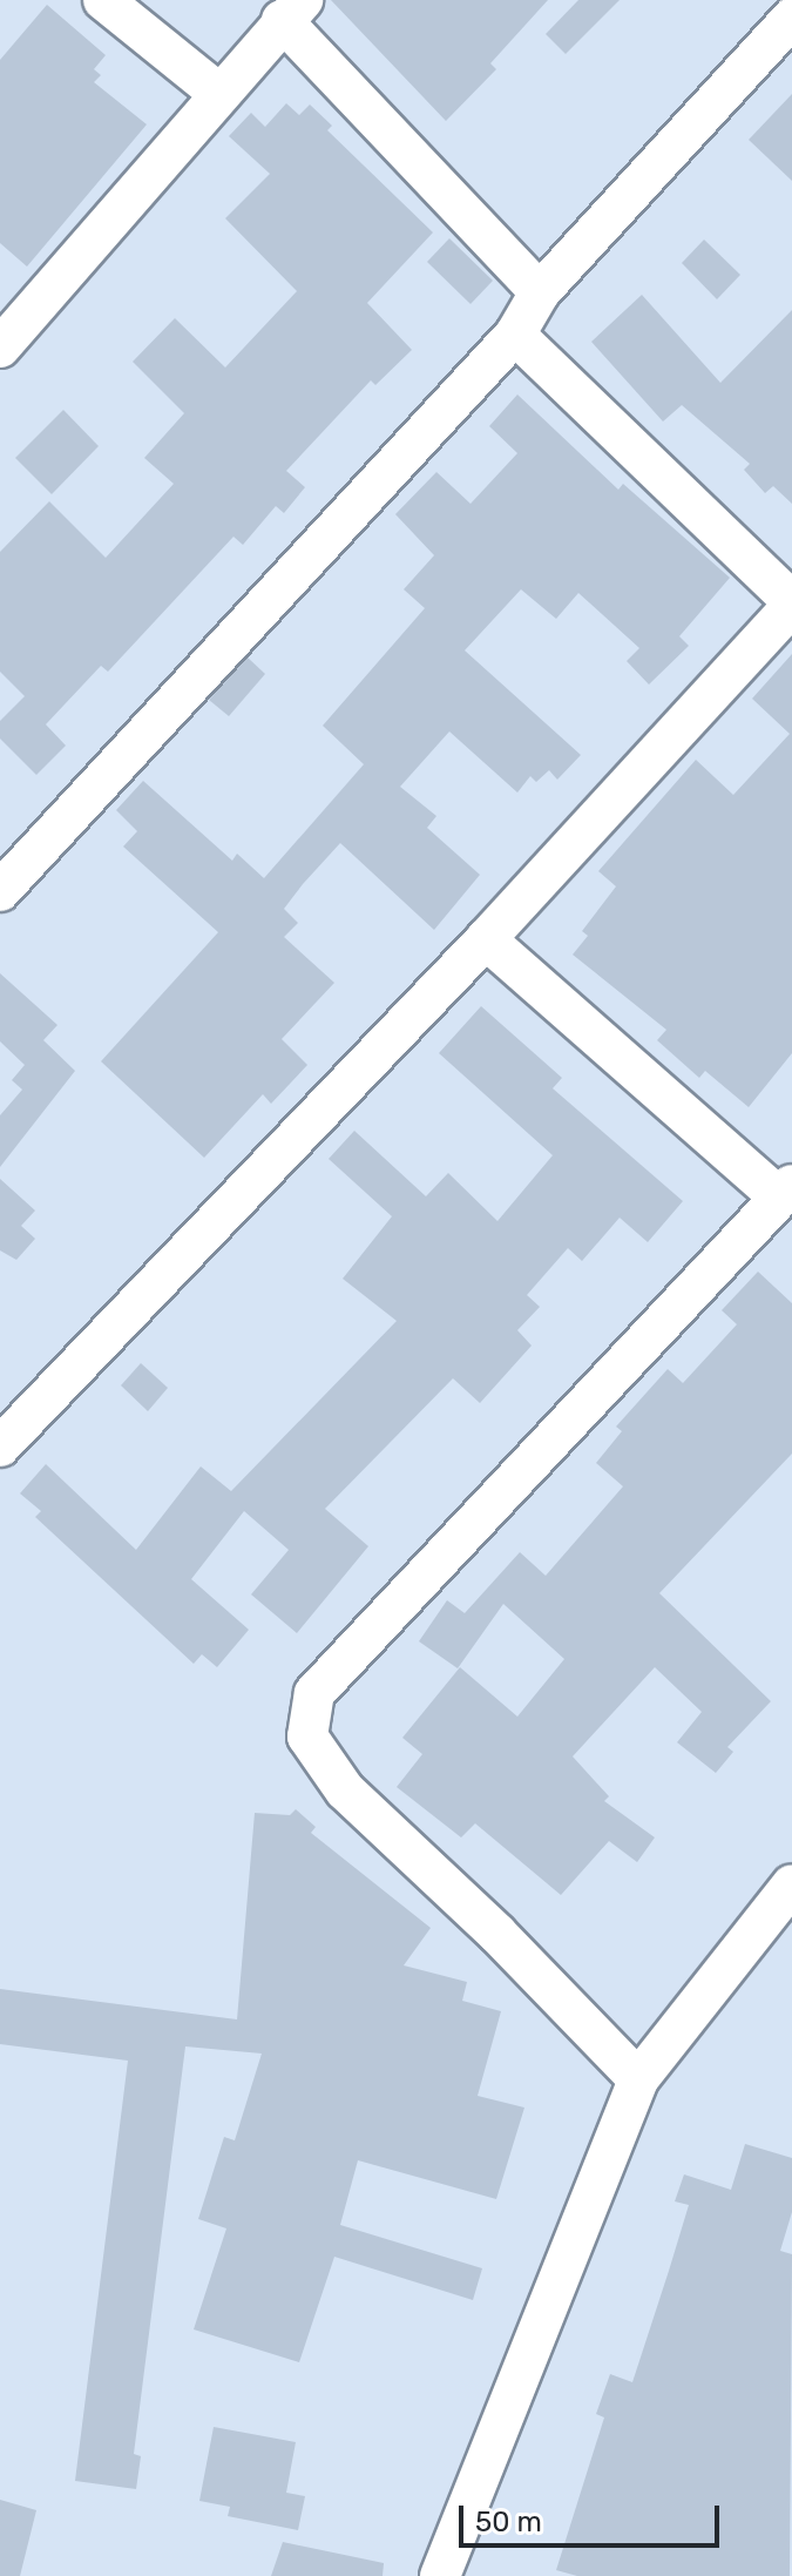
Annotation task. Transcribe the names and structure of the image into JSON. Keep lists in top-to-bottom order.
{
  "scale_bar": "50 m"
}
